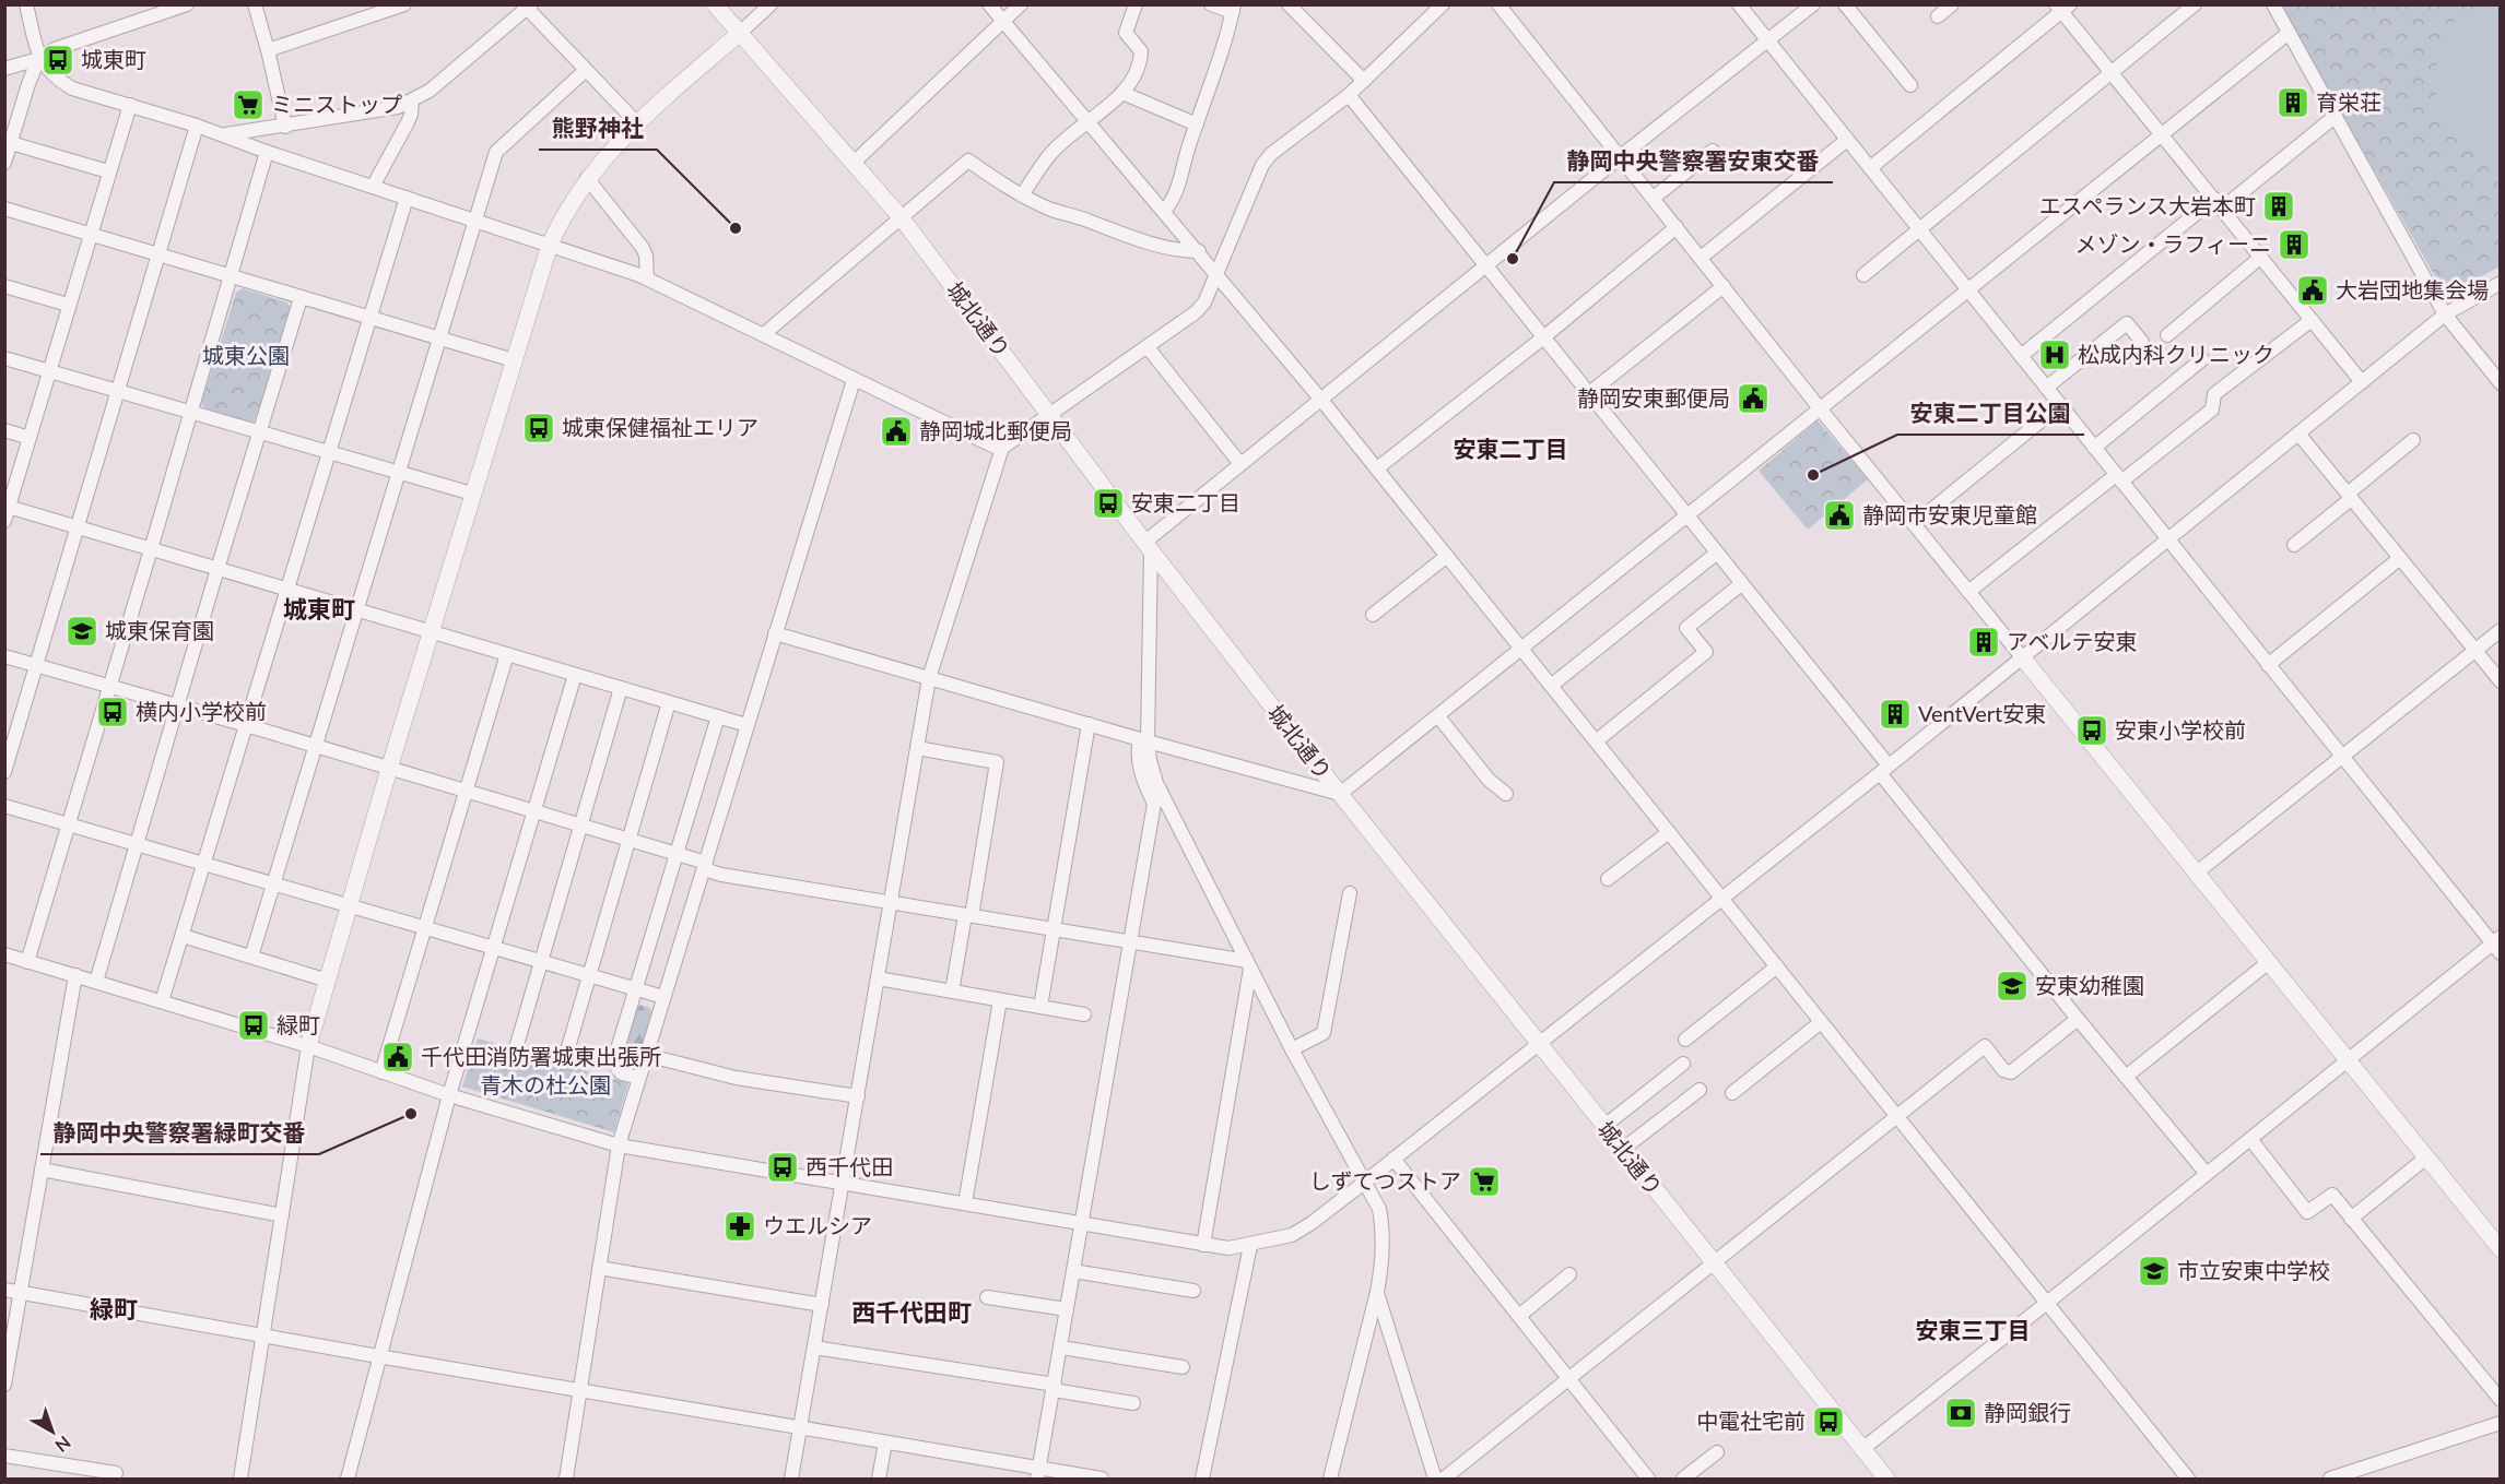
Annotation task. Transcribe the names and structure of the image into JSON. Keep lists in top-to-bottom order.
{
  "streets": {
    "street": ["城北通り"]
  },
  "districts": [
    "安東二丁目",
    "城東町",
    "緑町",
    "西千代田町",
    "安東三丁目"
  ],
  "parks": ["城東公園", "青木の杜公園"],
  "places": {
    "bus stop": [
      "城東町",
      "城東保健福祉エリア",
      "安東二丁目",
      "横内小学校前",
      "安東小学校前",
      "緑町",
      "西千代田",
      "中電社宅前"
    ],
    "building": [
      "育栄荘",
      "エスペランス大岩本町",
      "メゾン・ラフィーニ",
      "アベルテ安東",
      "VentVert安東"
    ],
    "supermarket": ["ミニストップ", "しずてつストア"],
    "other": [
      "熊野神社",
      "静岡中央警察署安東交番",
      "安東二丁目公園",
      "静岡中央警察署緑町交番"
    ],
    "public building": [
      "大岩団地集会場",
      "静岡安東郵便局",
      "静岡城北郵便局",
      "静岡市安東児童館",
      "千代田消防署城東出張所"
    ],
    "hospital": ["松成内科クリニック"],
    "school or university": ["城東保育園", "安東幼稚園", "市立安東中学校"],
    "pharmacy": ["ウエルシア"],
    "bank": ["静岡銀行"]
  },
  "north": "bottom right"
}
